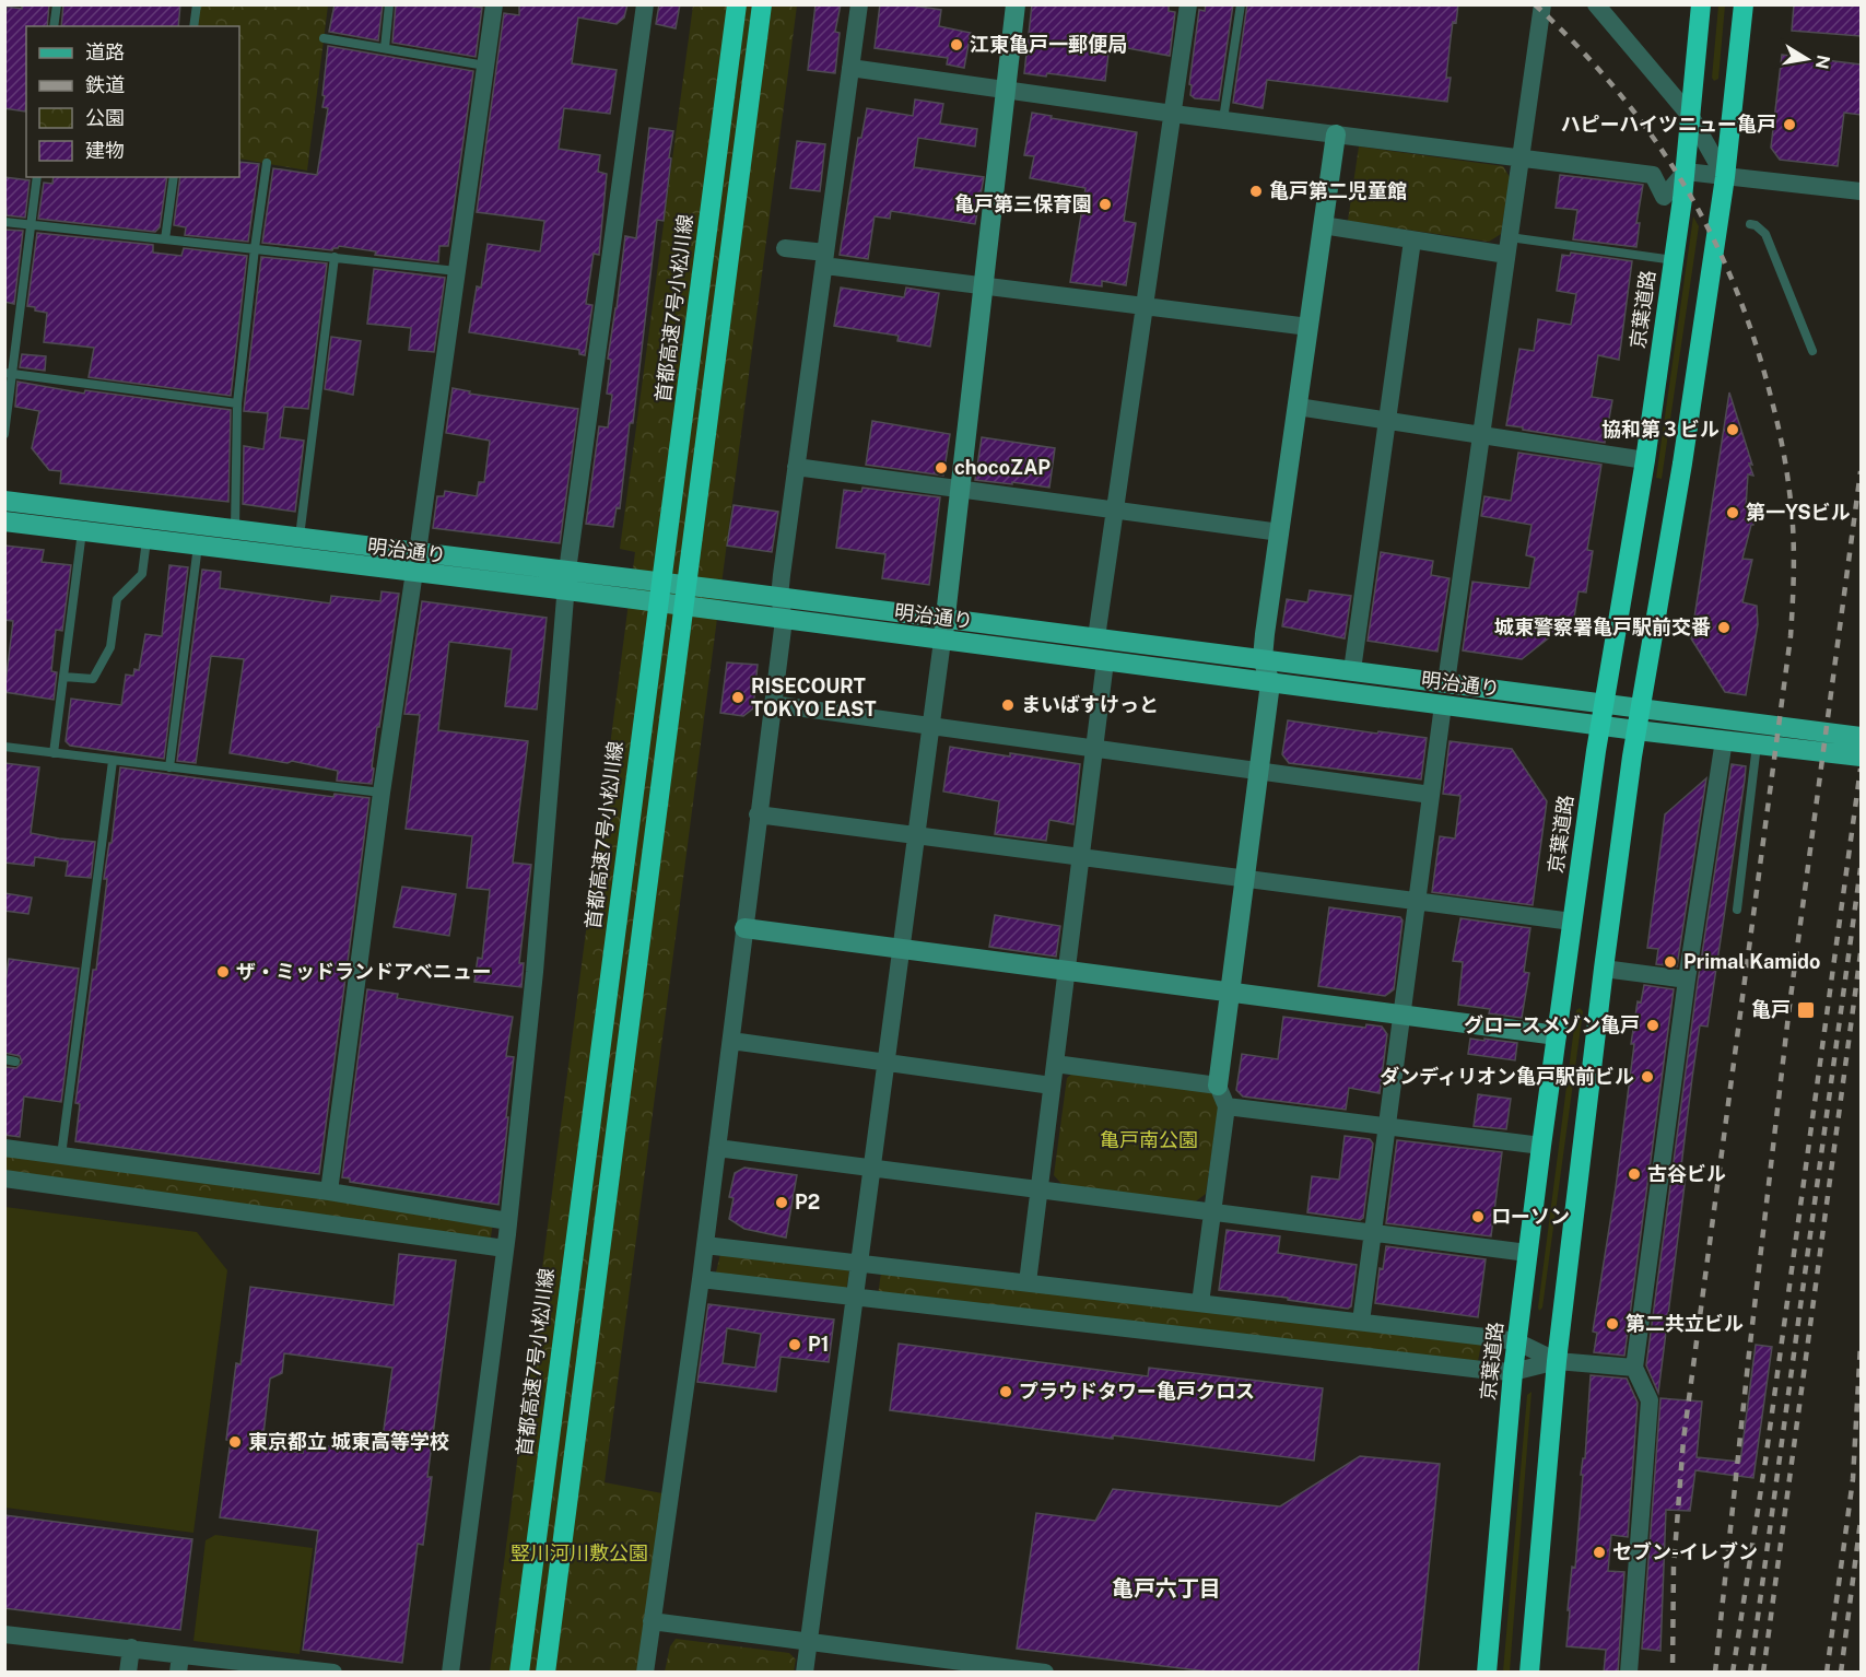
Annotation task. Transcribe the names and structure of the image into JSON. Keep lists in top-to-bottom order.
{
  "streets": {
    "highway": ["首都高速7号小松川線", "京葉道路"],
    "main road": ["明治通り"]
  },
  "crossings": [
    ["京葉道路", "明治通り"]
  ],
  "districts": ["亀戸六丁目"],
  "parks": ["亀戸南公園", "竪川河川敷公園"],
  "places": {
    "other": [
      "江東亀戸一郵便局",
      "ハピーハイツニュー亀戸",
      "亀戸第二児童館",
      "亀戸第三保育園",
      "協和第３ビル",
      "chocoZAP",
      "第一YSビル",
      "城東警察署亀戸駅前交番",
      "RISECOURT TOKYO EAST",
      "まいばすけっと",
      "Primal Kamido",
      "ザ・ミッドランドアベニュー",
      "グロースメゾン亀戸",
      "ダンディリオン亀戸駅前ビル",
      "古谷ビル",
      "P2",
      "ローソン",
      "第二共立ビル",
      "P1",
      "プラウドタワー亀戸クロス",
      "東京都立 城東高等学校",
      "セブン-イレブン"
    ],
    "transit": ["亀戸"]
  },
  "legend": [
    "道路",
    "鉄道",
    "公園",
    "建物"
  ],
  "north": "right"
}
